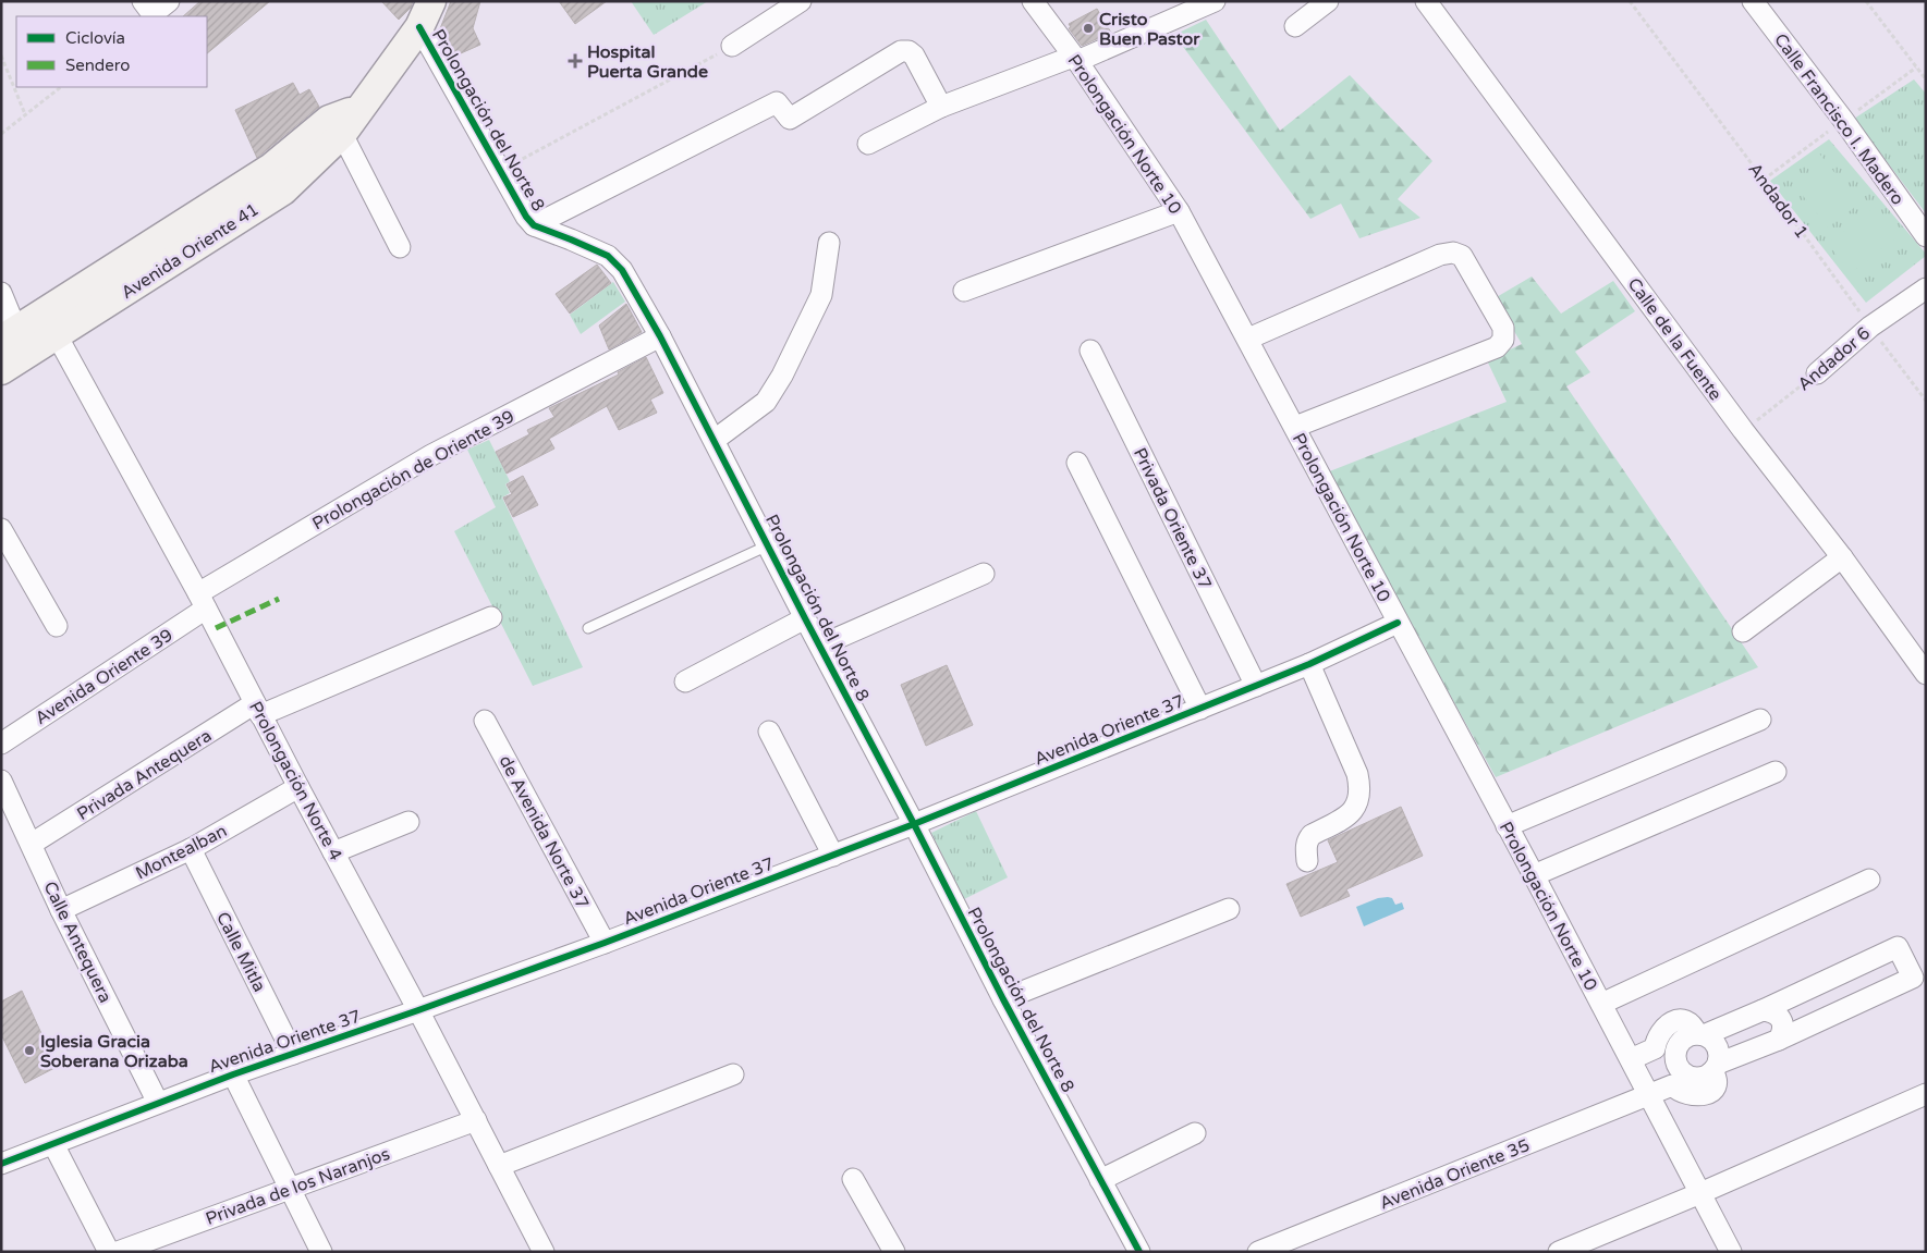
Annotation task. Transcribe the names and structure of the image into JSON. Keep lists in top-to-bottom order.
{
  "streets": {
    "street": [
      "Calle Francisco I. Madero",
      "Prolongación del Norte 8",
      "Prolongación Norte 10",
      "Avenida Oriente 41",
      "Calle de la Fuente",
      "Andador 6",
      "Prolongación de Oriente 39",
      "Privada Oriente 37",
      "Avenida Oriente 39",
      "Avenida Oriente 37",
      "Privada Antequera",
      "Prolongación Norte 4",
      "de Avenida Norte 37",
      "Montealban",
      "Calle Antequera",
      "Calle Mitla",
      "Avenida Oriente 35",
      "Privada de los Naranjos"
    ],
    "path": ["Andador 1"]
  },
  "crossings": [
    ["Prolongación del Norte 8", "Avenida Oriente 41"],
    ["Prolongación del Norte 8", "Prolongación de Oriente 39"],
    ["Prolongación del Norte 8", "Avenida Oriente 37"],
    ["Prolongación Norte 10", "Avenida Oriente 37"],
    ["Prolongación Norte 10", "Avenida Oriente 35"],
    ["Andador 1", "Andador 6"],
    ["Avenida Oriente 41", "Prolongación Norte 4"],
    ["Calle de la Fuente", "Andador 6"],
    ["Prolongación de Oriente 39", "Avenida Oriente 39"],
    ["Prolongación de Oriente 39", "Prolongación Norte 4"],
    ["Privada Oriente 37", "Avenida Oriente 37"],
    ["Avenida Oriente 39", "Prolongación Norte 4"],
    ["Avenida Oriente 37", "Prolongación Norte 4"],
    ["Avenida Oriente 37", "de Avenida Norte 37"],
    ["Avenida Oriente 37", "Calle Antequera"],
    ["Avenida Oriente 37", "Calle Mitla"],
    ["Privada Antequera", "Prolongación Norte 4"],
    ["Privada Antequera", "Calle Antequera"],
    ["Prolongación Norte 4", "Montealban"],
    ["Prolongación Norte 4", "Privada de los Naranjos"],
    ["Montealban", "Calle Antequera"],
    ["Montealban", "Calle Mitla"]
  ],
  "places": {
    "other": ["Cristo Buen Pastor", "Iglesia Gracia Soberana Orizaba"],
    "health": ["Hospital Puerta Grande"]
  },
  "legend": ["Ciclovía", "Sendero"]
}
